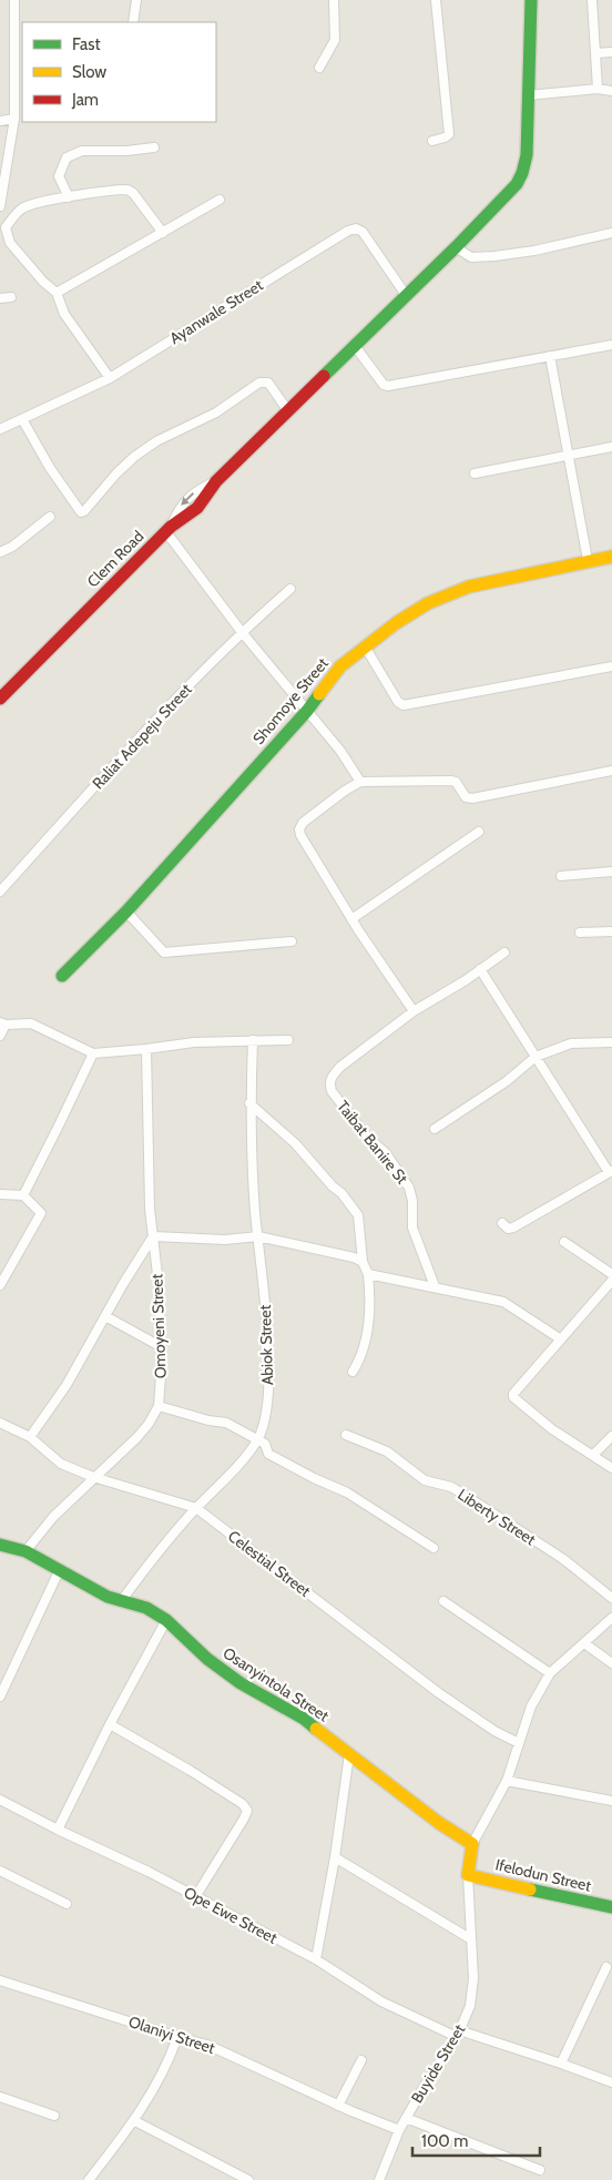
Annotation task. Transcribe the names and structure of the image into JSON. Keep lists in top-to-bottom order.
{
  "streets": {
    "street": [
      "Ayanwale Street",
      "Clem Road",
      "Shomoye Street",
      "Raliat Adepeju Street",
      "Taibat Banire St",
      "Omoyeni Street",
      "Abiok Street",
      "Liberty Street",
      "Celestial Street",
      "Osanyintola Street",
      "Ifelodun Street",
      "Ope Ewe Street",
      "Olaniyi Street",
      "Buyide Street"
    ]
  },
  "crossings": [
    ["Ayanwale Street", "Clem Road"],
    ["Omoyeni Street", "Celestial Street"],
    ["Omoyeni Street", "Osanyintola Street"],
    ["Abiok Street", "Celestial Street"],
    ["Abiok Street", "Osanyintola Street"],
    ["Ifelodun Street", "Buyide Street"],
    ["Ope Ewe Street", "Buyide Street"],
    ["Olaniyi Street", "Buyide Street"]
  ],
  "legend": ["Fast", "Slow", "Jam"],
  "scale_bar": "100 m"
}
